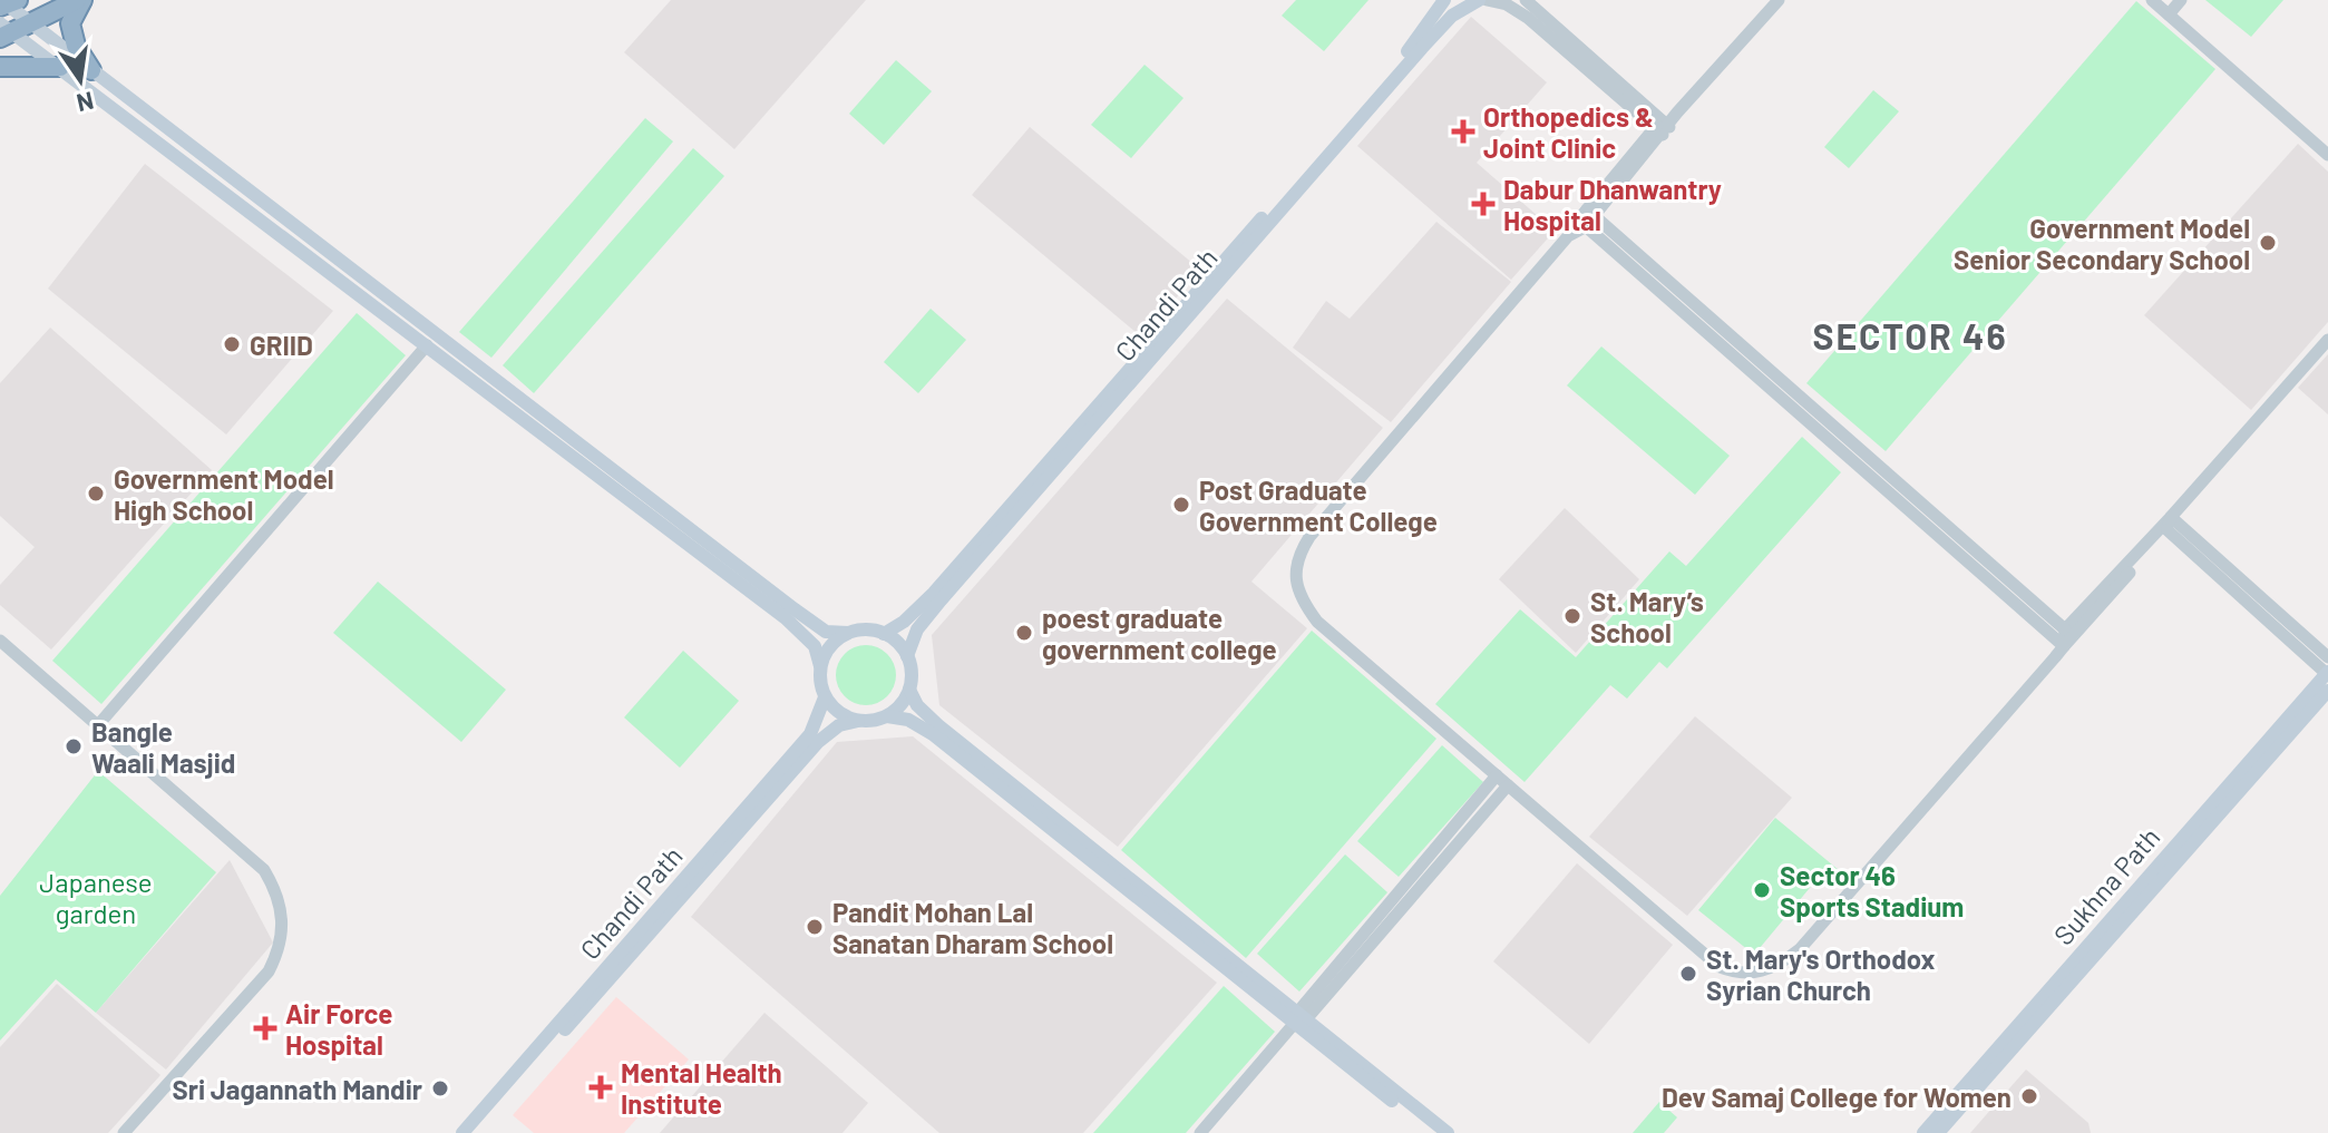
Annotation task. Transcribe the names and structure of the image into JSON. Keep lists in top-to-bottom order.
{
  "streets": {
    "main road": ["Chandi Path", "Sukhna Path"]
  },
  "districts": ["SECTOR 46"],
  "parks": ["Japanese garden"],
  "places": {
    "health": [
      "Orthopedics & Joint Clinic",
      "Dabur Dhanwantry Hospital",
      "Air Force Hospital",
      "Mental Health Institute"
    ],
    "other": [
      "Government Model Senior Secondary School",
      "GRIID",
      "Government Model High School",
      "Post Graduate Government College",
      "St. Mary’s School",
      "poest graduate government college",
      "Bangle Waali Masjid",
      "Sector 46 Sports Stadium",
      "Pandit Mohan Lal Sanatan Dharam School",
      "St. Mary's Orthodox Syrian Church",
      "Sri Jagannath Mandir",
      "Dev Samaj College for Women"
    ]
  },
  "north": "bottom"
}
